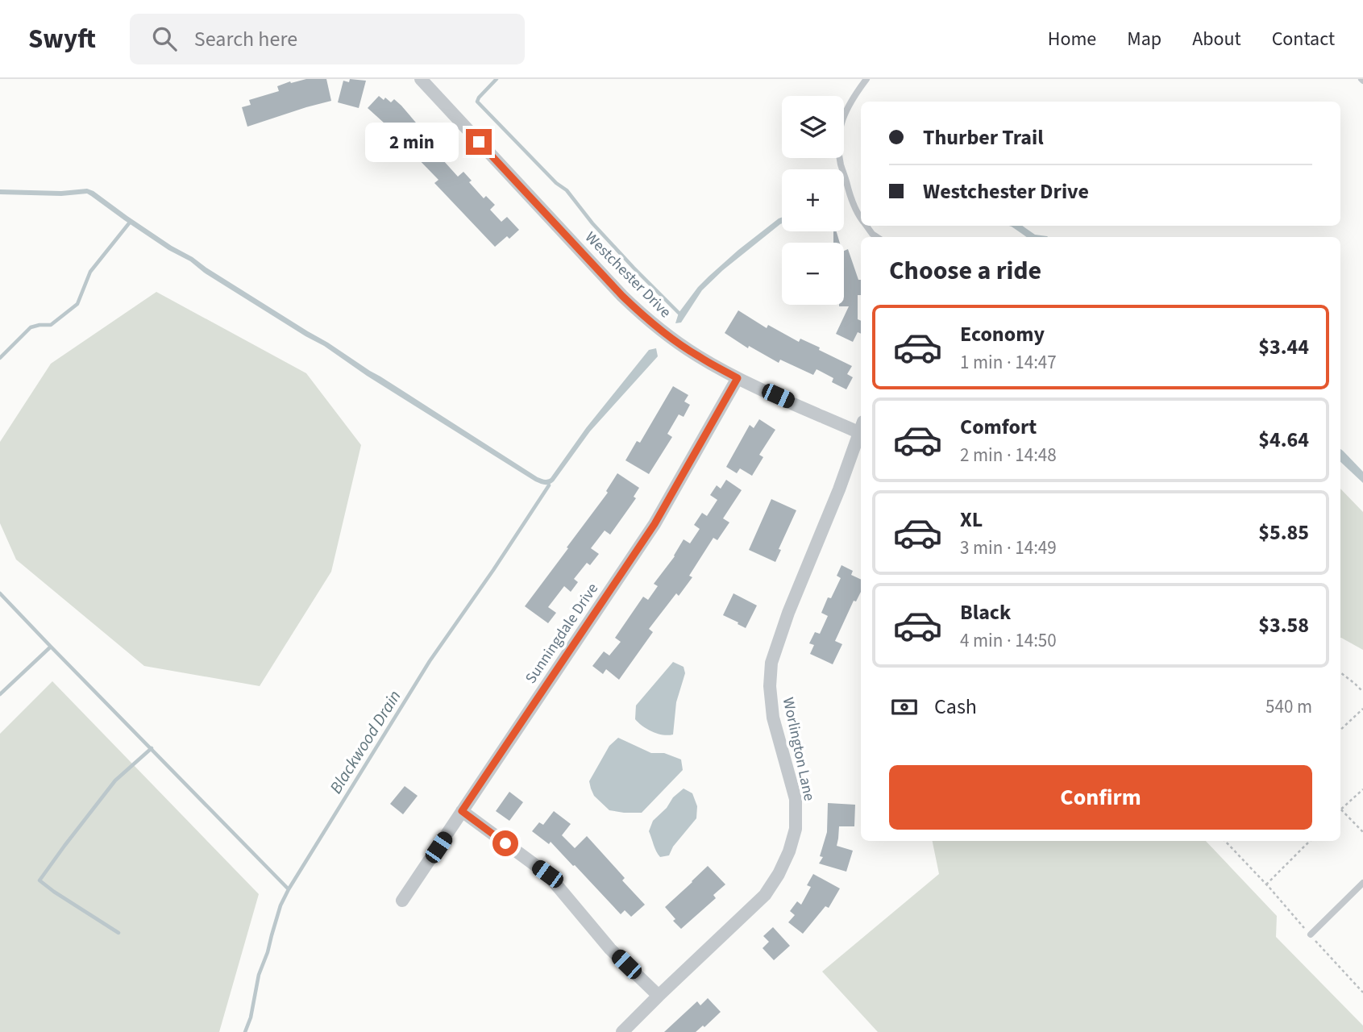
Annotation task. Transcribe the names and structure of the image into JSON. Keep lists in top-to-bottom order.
{
  "streets": {
    "street": ["Westchester Drive", "Sunningdale Drive", "Worlington Lane"]
  },
  "crossings": [
    ["Westchester Drive", "Sunningdale Drive"],
    ["Westchester Drive", "Worlington Lane"]
  ],
  "water": ["Blackwood Drain"],
  "page": {
    "header": "Swyft",
    "search": "Search here",
    "nav": [
      "Home",
      "Map",
      "About",
      "Contact"
    ],
    "map_buttons": ["+", "−"],
    "banner": ["Thurber Trail", "Westchester Drive"],
    "bubble": "2 min",
    "heading": "Choose a ride",
    "list": [
      {
        "name": "Economy",
        "note": "1 min · 14:47",
        "value": "$3.44"
      },
      {
        "name": "Comfort",
        "note": "2 min · 14:48",
        "value": "$4.64"
      },
      {
        "name": "XL",
        "note": "3 min · 14:49",
        "value": "$5.85"
      },
      {
        "name": "Black",
        "note": "4 min · 14:50",
        "value": "$3.58"
      }
    ],
    "pay": ["Cash", "540 m"],
    "buttons": "Confirm"
  }
}
